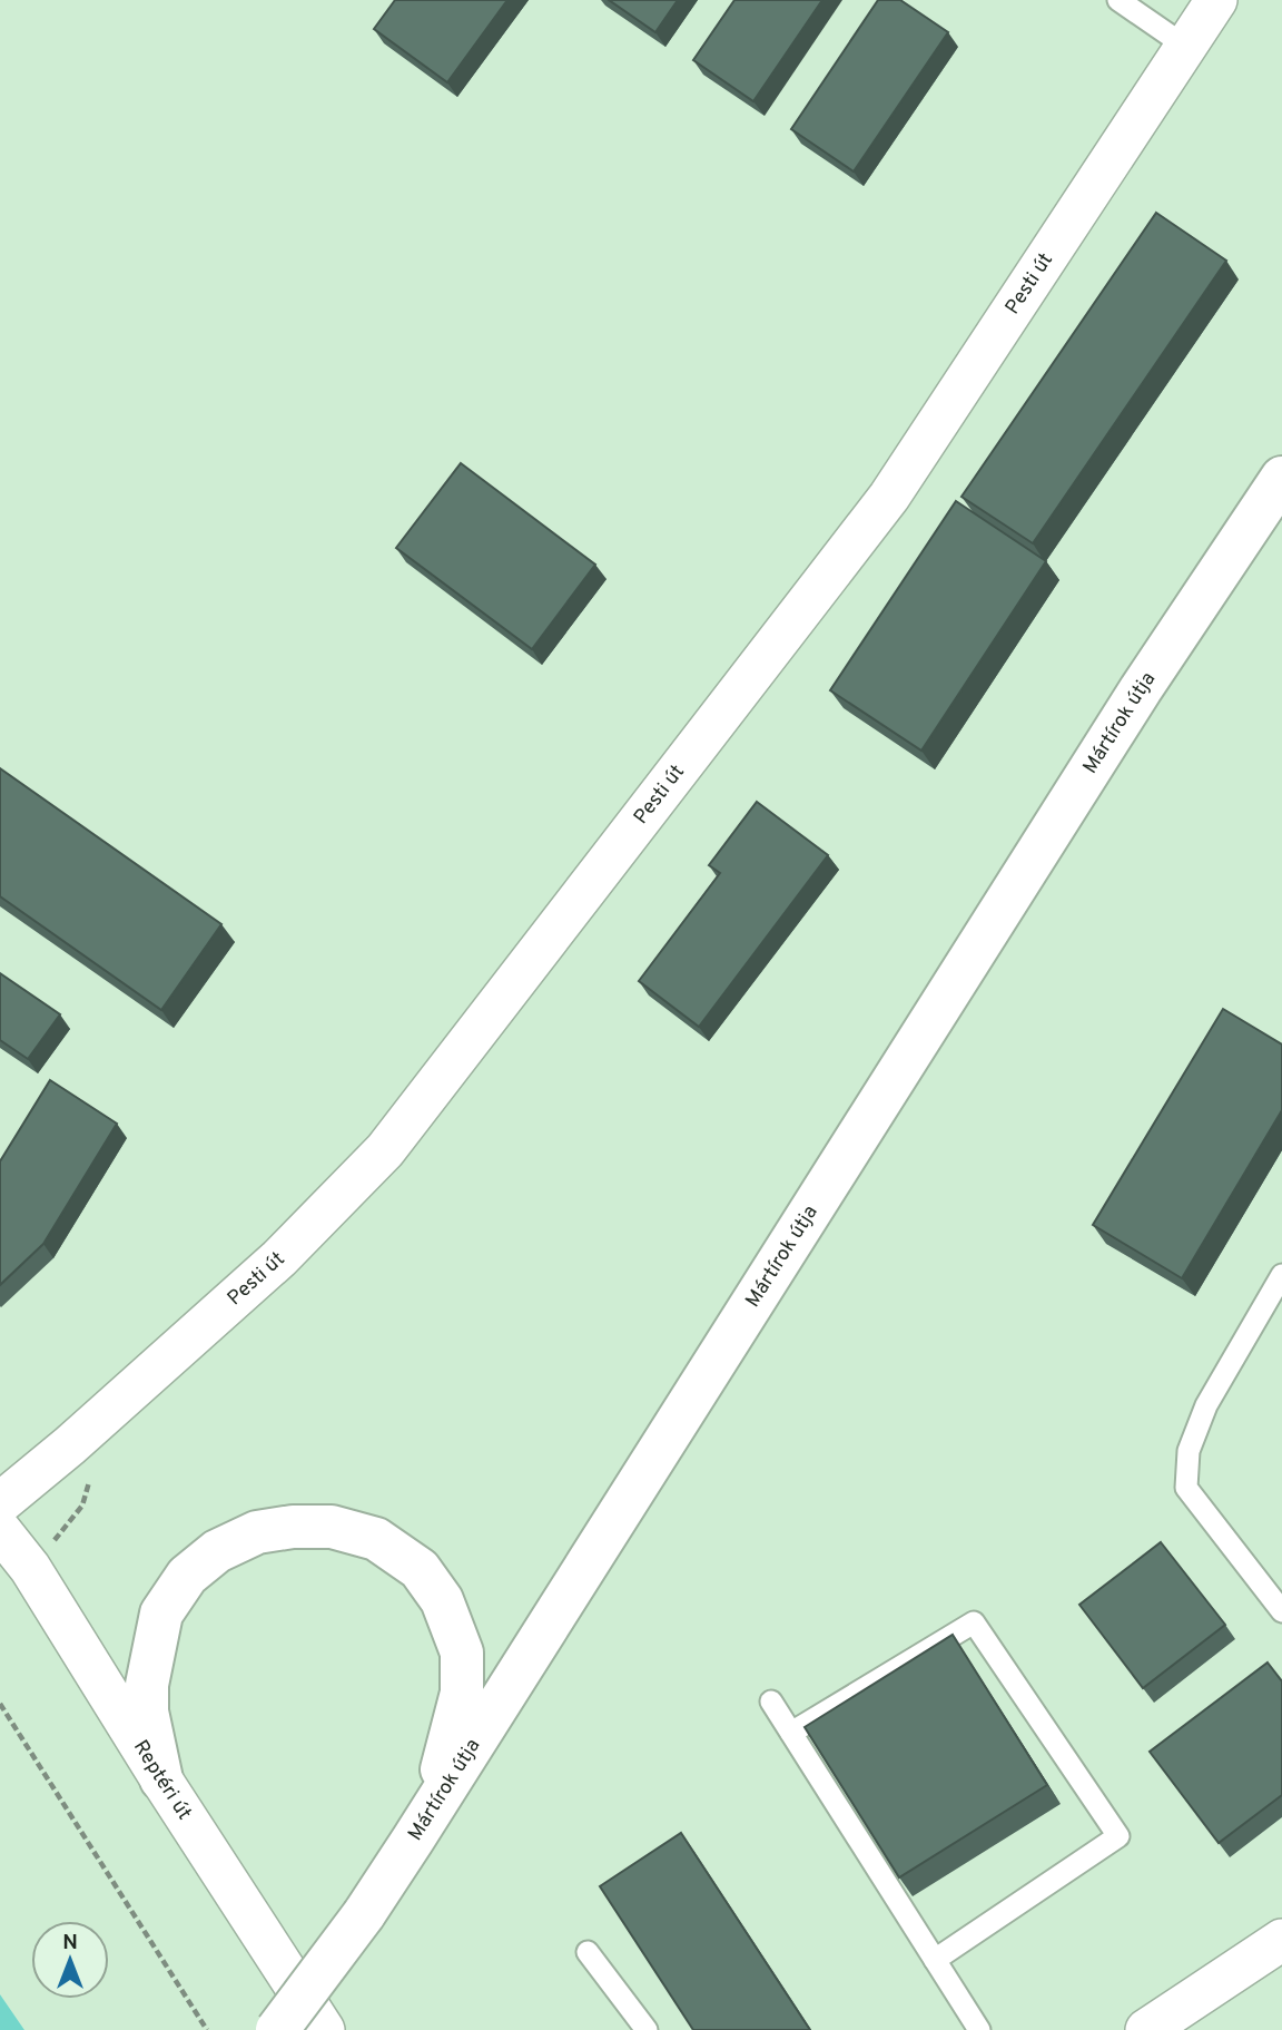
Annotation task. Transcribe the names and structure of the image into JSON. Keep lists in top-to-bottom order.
{
  "streets": {
    "main road": ["Mártírok útja"],
    "street": ["Pesti út", "Reptéri út"]
  },
  "north": "top"
}
